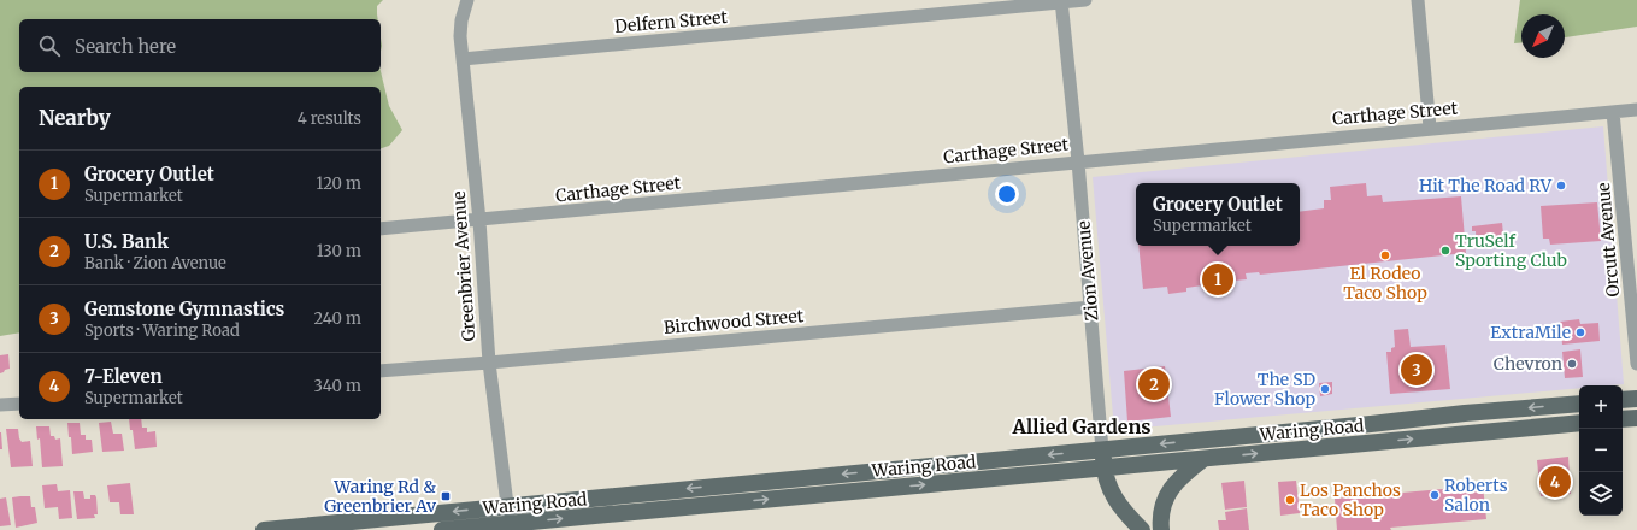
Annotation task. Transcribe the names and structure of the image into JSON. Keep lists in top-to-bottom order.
{
  "streets": {
    "main road": ["Zion Avenue", "Waring Road"],
    "street": [
      "Delfern Street",
      "Carthage Street",
      "Orcutt Avenue",
      "Greenbrier Avenue",
      "Birchwood Street"
    ]
  },
  "crossings": [
    ["Delfern Street", "Greenbrier Avenue"],
    ["Delfern Street", "Zion Avenue"],
    ["Carthage Street", "Orcutt Avenue"],
    ["Carthage Street", "Greenbrier Avenue"],
    ["Carthage Street", "Zion Avenue"],
    ["Greenbrier Avenue", "Birchwood Street"],
    ["Greenbrier Avenue", "Waring Road"],
    ["Zion Avenue", "Birchwood Street"],
    ["Zion Avenue", "Waring Road"]
  ],
  "districts": ["Allied Gardens"],
  "places": {
    "other": [
      "Hit The Road RV",
      "TruSelf Sporting Club",
      "El Rodeo Taco Shop",
      "ExtraMile",
      "Chevron",
      "The SD Flower Shop",
      "Roberts Salon",
      "Los Panchos Taco Shop"
    ],
    "transit": ["Waring Rd & Greenbrier Av"]
  },
  "north": "bottom left",
  "page": {
    "search": "Search here",
    "heading": ["Nearby", "4 results"],
    "list": [
      {
        "mark": "1",
        "name": "Grocery Outlet",
        "note": "Supermarket",
        "value": "120 m"
      },
      {
        "mark": "2",
        "name": "U.S. Bank",
        "note": "Bank · Zion Avenue",
        "value": "130 m"
      },
      {
        "mark": "3",
        "name": "Gemstone Gymnastics",
        "note": "Sports · Waring Road",
        "value": "240 m"
      },
      {
        "mark": "4",
        "name": "7-Eleven",
        "note": "Supermarket",
        "value": "340 m"
      }
    ],
    "popup": ["Grocery Outlet", "Supermarket"],
    "pins": [
      "1",
      "3",
      "2",
      "4"
    ],
    "map_buttons": ["+", "−"]
  }
}
